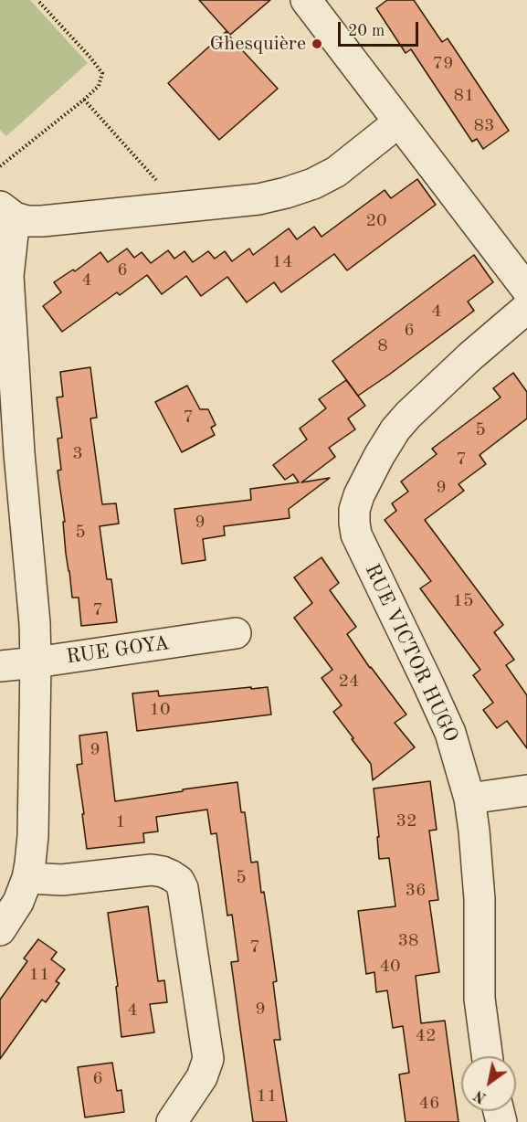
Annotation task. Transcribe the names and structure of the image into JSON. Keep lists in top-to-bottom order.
{
  "streets": {
    "street": ["RUE GOYA", "RUE VICTOR HUGO"]
  },
  "places": ["Ghesquière"],
  "house_numbers": [
    "79",
    "81",
    "83",
    "20",
    "14",
    "6",
    "4",
    "4",
    "6",
    "8",
    "7",
    "5",
    "3",
    "7",
    "9",
    "9",
    "5",
    "15",
    "7",
    "24",
    "10",
    "9",
    "32",
    "1",
    "5",
    "36",
    "38",
    "7",
    "40",
    "11",
    "9",
    "4",
    "42",
    "6",
    "11",
    "46"
  ],
  "scale_bar": "20 m",
  "north": "bottom left"
}
